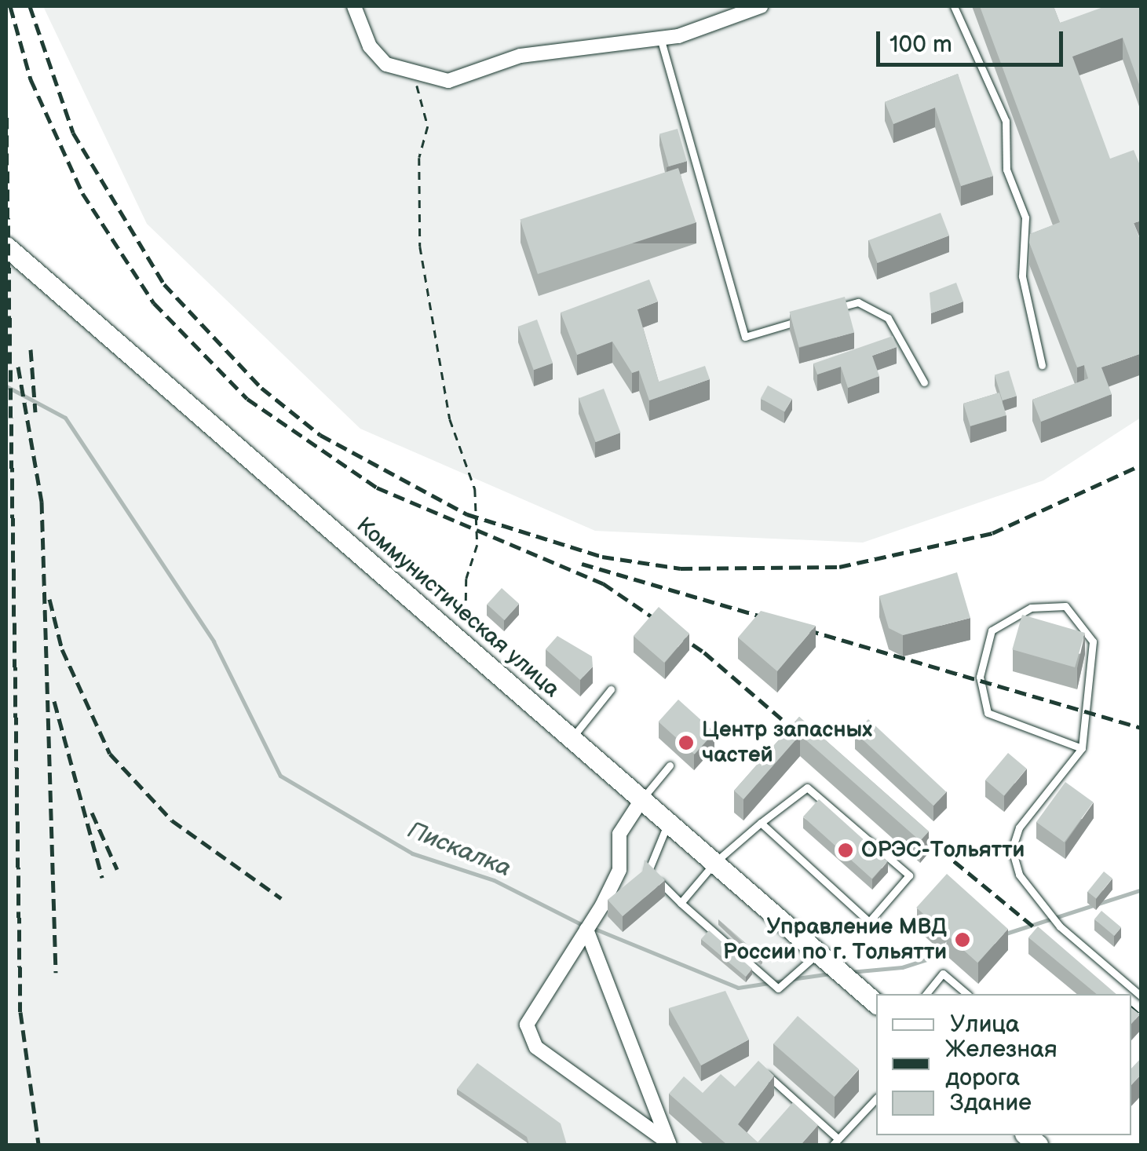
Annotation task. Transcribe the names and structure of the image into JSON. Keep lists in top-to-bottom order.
{
  "streets": {
    "main road": ["Коммунистическая улица"]
  },
  "water": ["Пискалка"],
  "places": ["Центр запасных частей", "ОРЭС-Тольятти", "Управление МВД России по г. Тольятти"],
  "legend": ["Улица", "Железная дорога", "Здание"],
  "scale_bar": "100 m"
}
